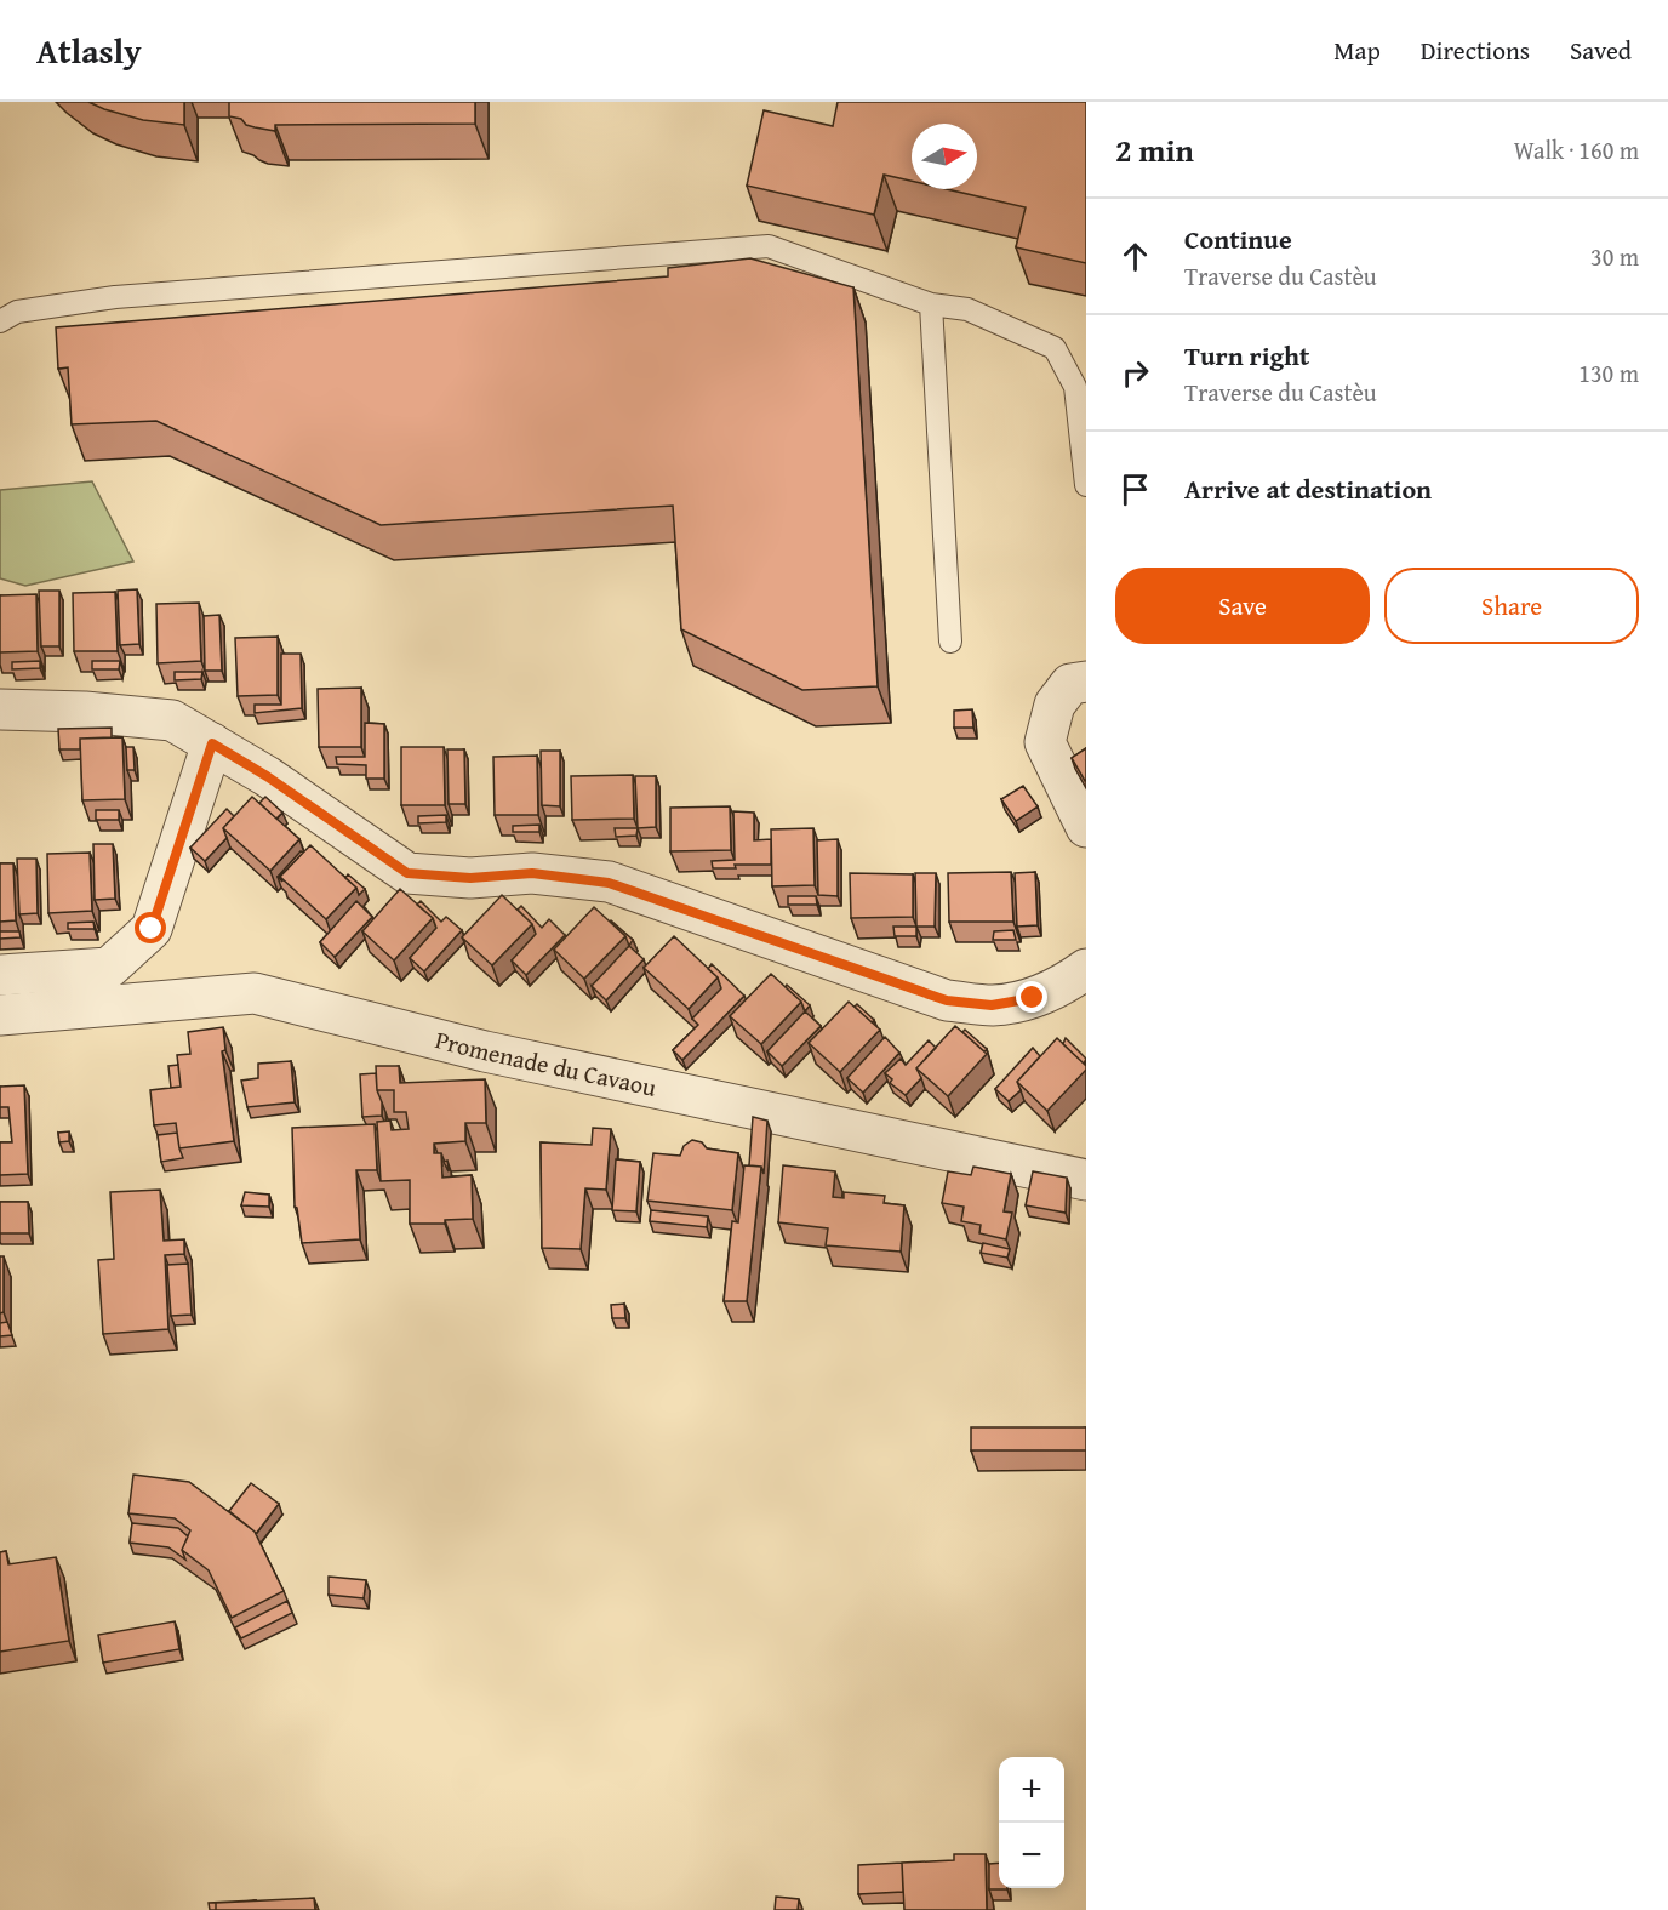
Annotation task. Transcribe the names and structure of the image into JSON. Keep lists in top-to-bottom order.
{
  "streets": {
    "street": ["Promenade du Cavaou"]
  },
  "north": "right",
  "page": {
    "header": "Atlasly",
    "nav": ["Map", "Directions", "Saved"],
    "heading": ["2 min", "Walk · 160 m"],
    "list": [
      ["Continue", "Traverse du Castèu", "30 m"],
      ["Turn right", "Traverse du Castèu", "130 m"],
      "Arrive at destination"
    ],
    "buttons": ["Save", "Share"],
    "map_buttons": ["+", "−"]
  }
}
